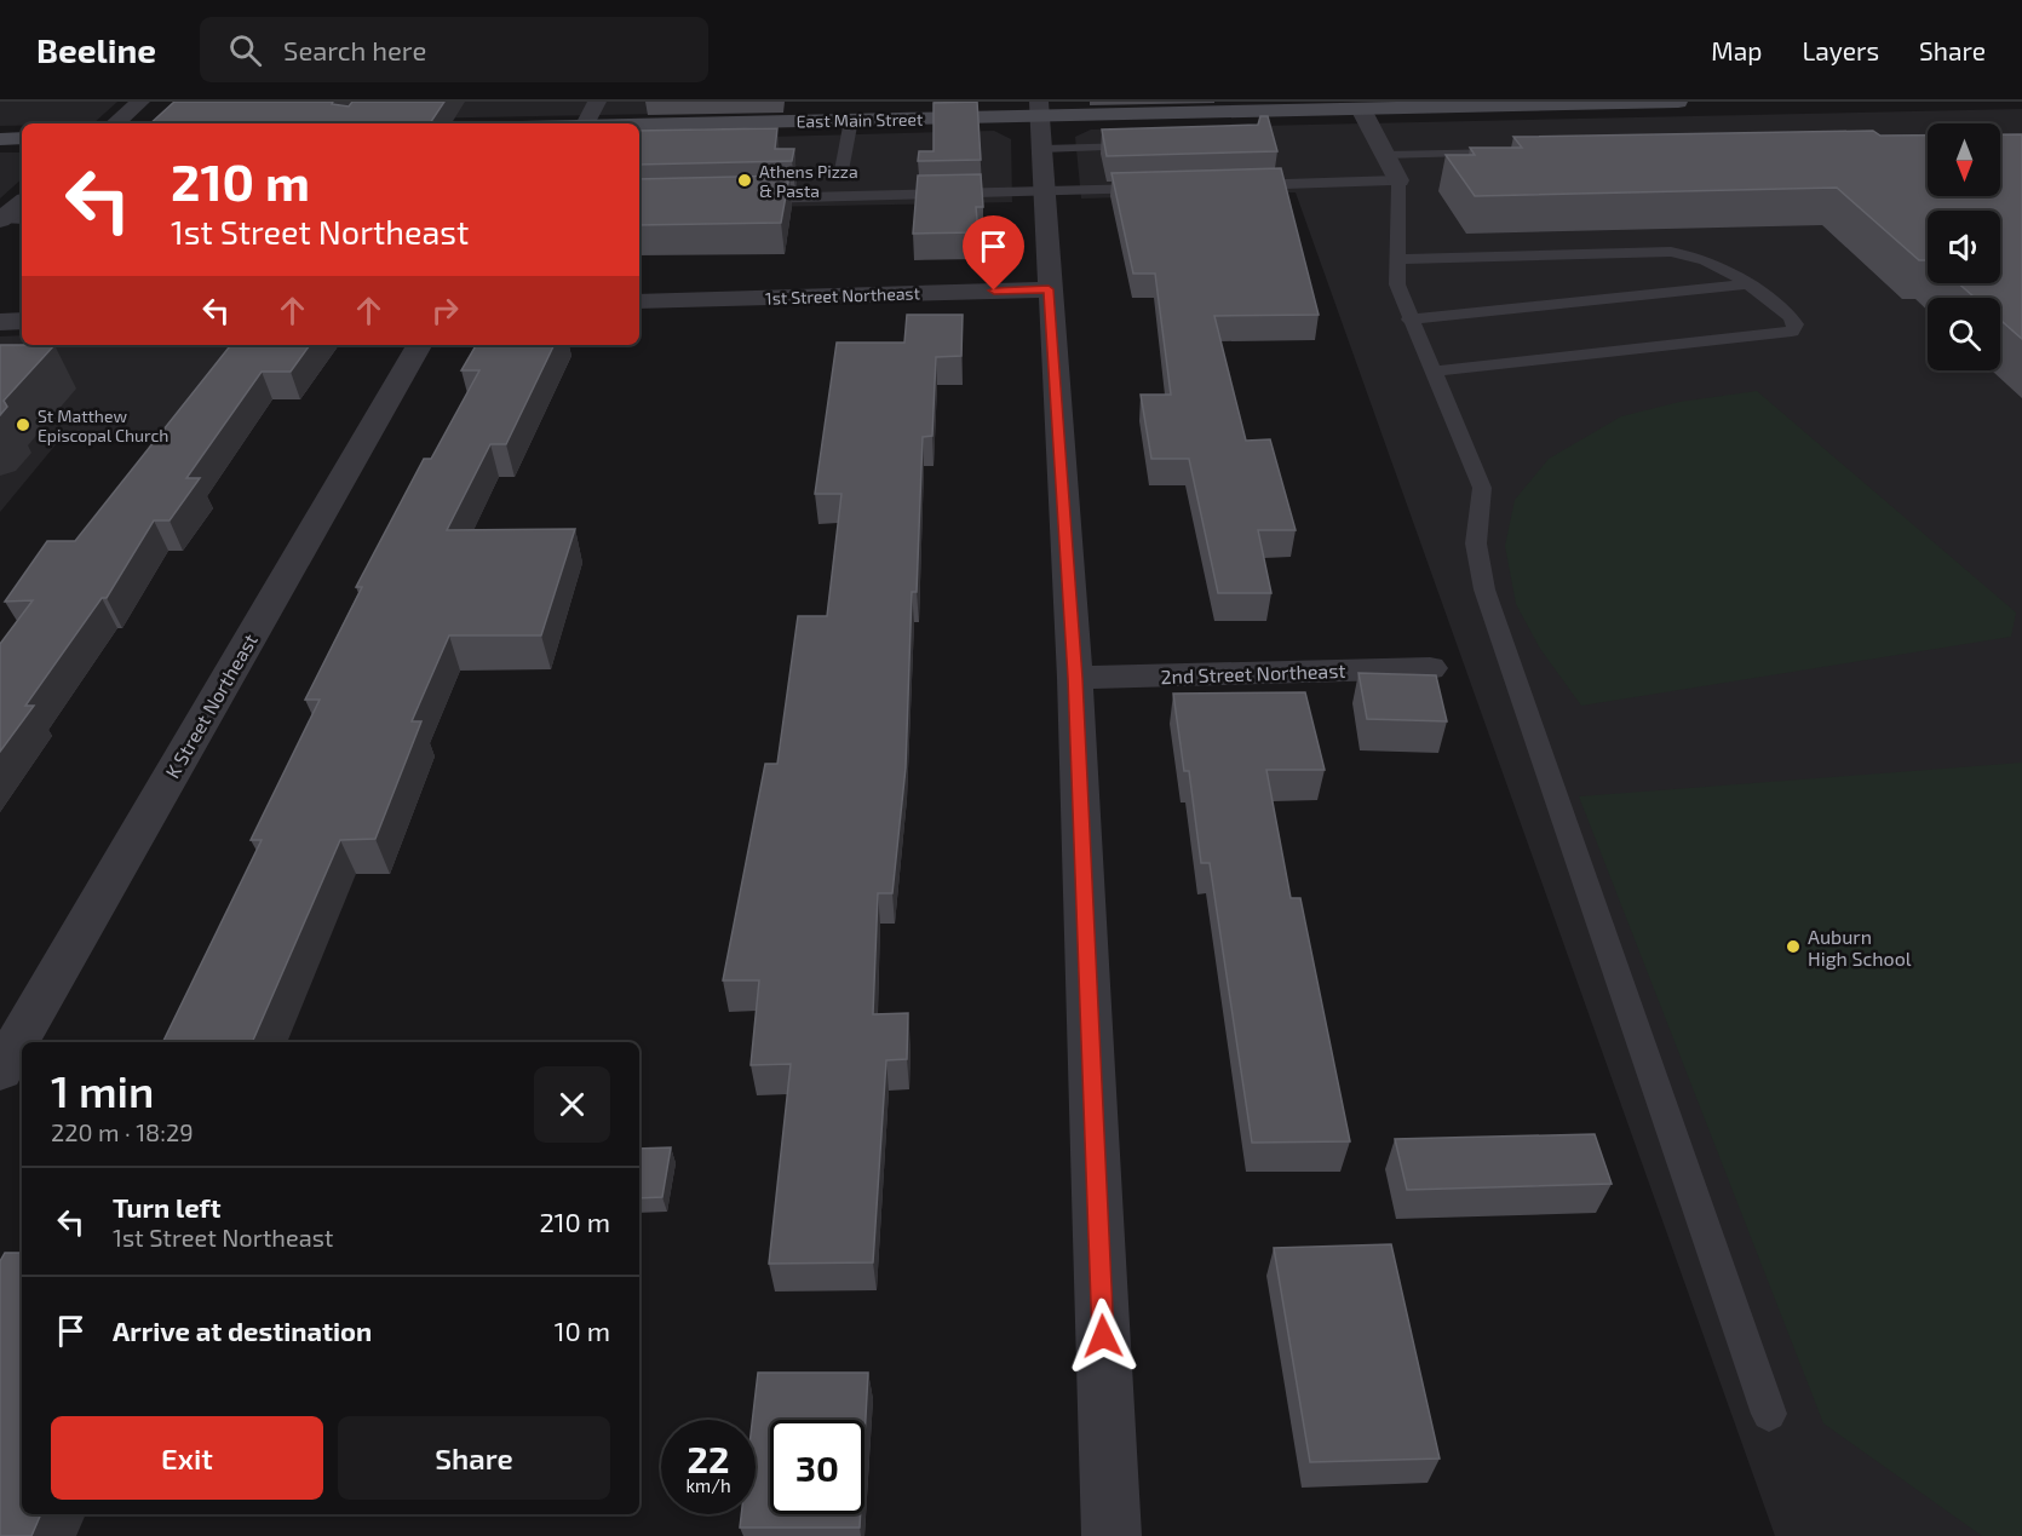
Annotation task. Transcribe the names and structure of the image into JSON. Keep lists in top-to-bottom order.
{
  "streets": {
    "main road": ["East Main Street"],
    "street": ["1st Street Northeast", "2nd Street Northeast", "K Street Northeast"]
  },
  "places": ["Athens Pizza & Pasta", "St Matthew Episcopal Church", "Auburn High School"],
  "north": "bottom",
  "page": {
    "header": "Beeline",
    "search": "Search here",
    "nav": ["Map", "Layers", "Share"],
    "turn": ["210 m", "1st Street Northeast"],
    "heading": ["1 min", "220 m · 18:29"],
    "list": [
      {
        "name": "Turn left",
        "note": "1st Street Northeast",
        "value": "210 m"
      },
      {
        "name": "Arrive at destination",
        "value": "10 m"
      }
    ],
    "buttons": ["Exit", "Share"],
    "speed": "22 km/h",
    "limit": "30"
  }
}
